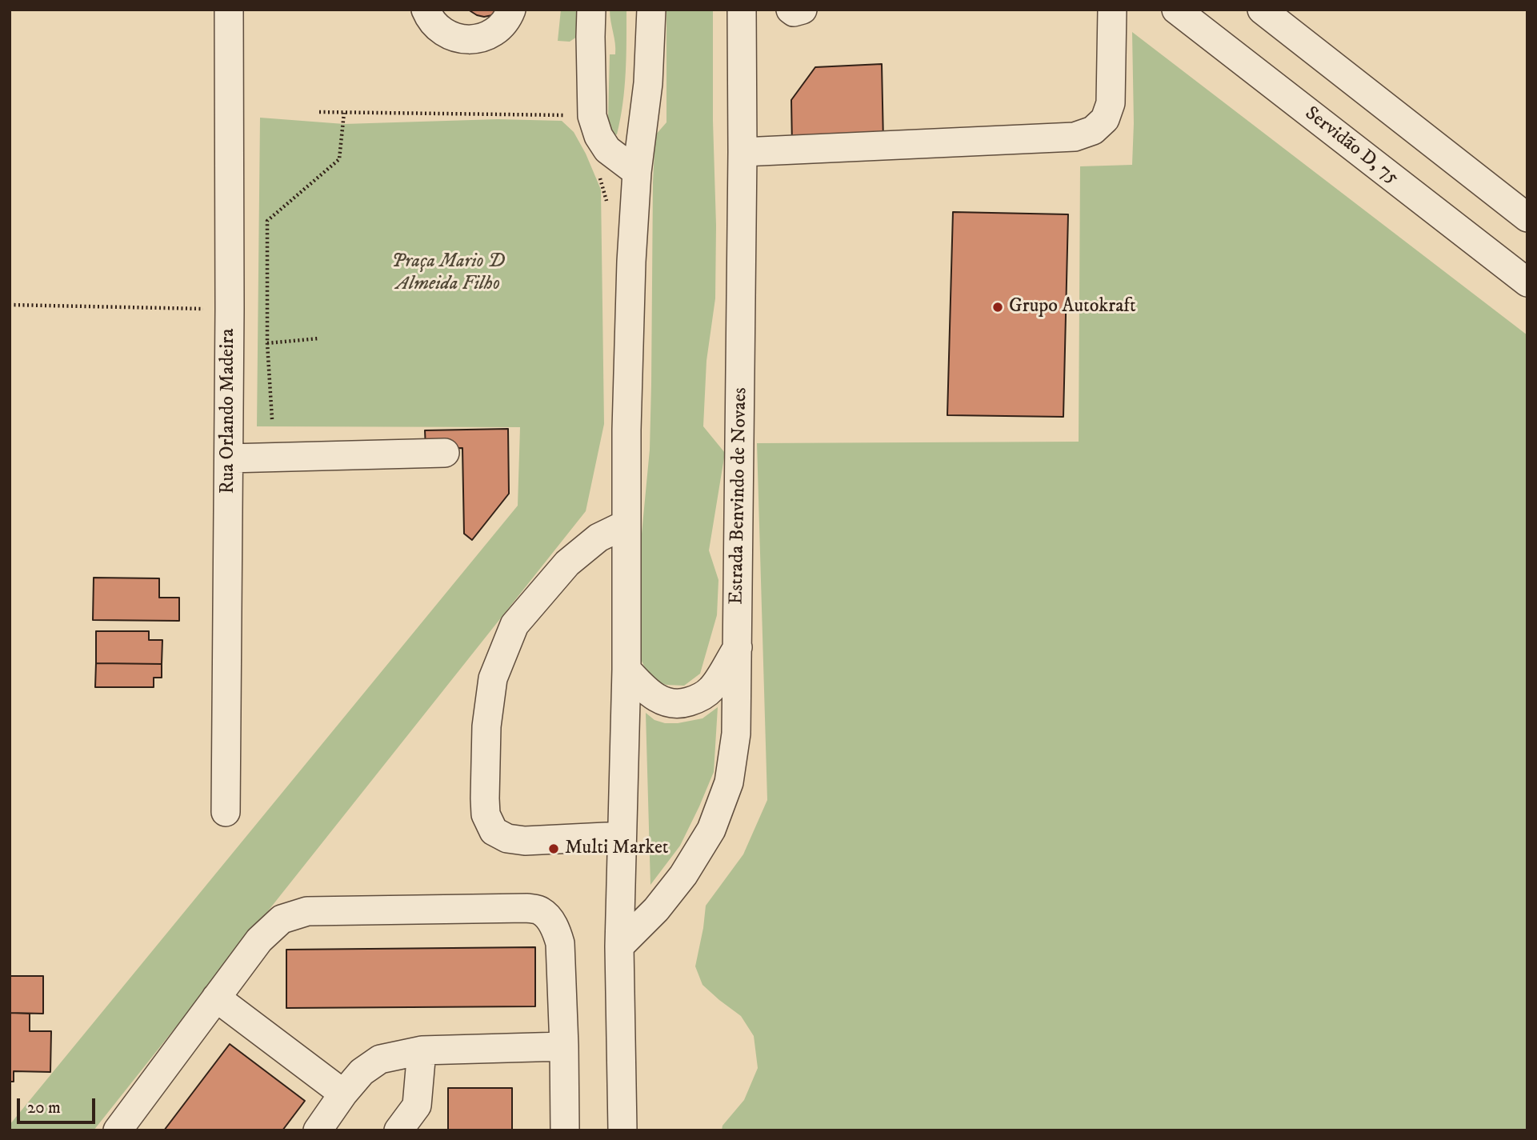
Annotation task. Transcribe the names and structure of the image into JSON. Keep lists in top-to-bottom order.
{
  "streets": {
    "street": ["Servidão D, 75", "Rua Orlando Madeira", "Estrada Benvindo de Novaes"]
  },
  "parks": ["Praça Mario D Almeida Filho"],
  "places": ["Grupo Autokraft", "Multi Market"],
  "scale_bar": "20 m"
}
